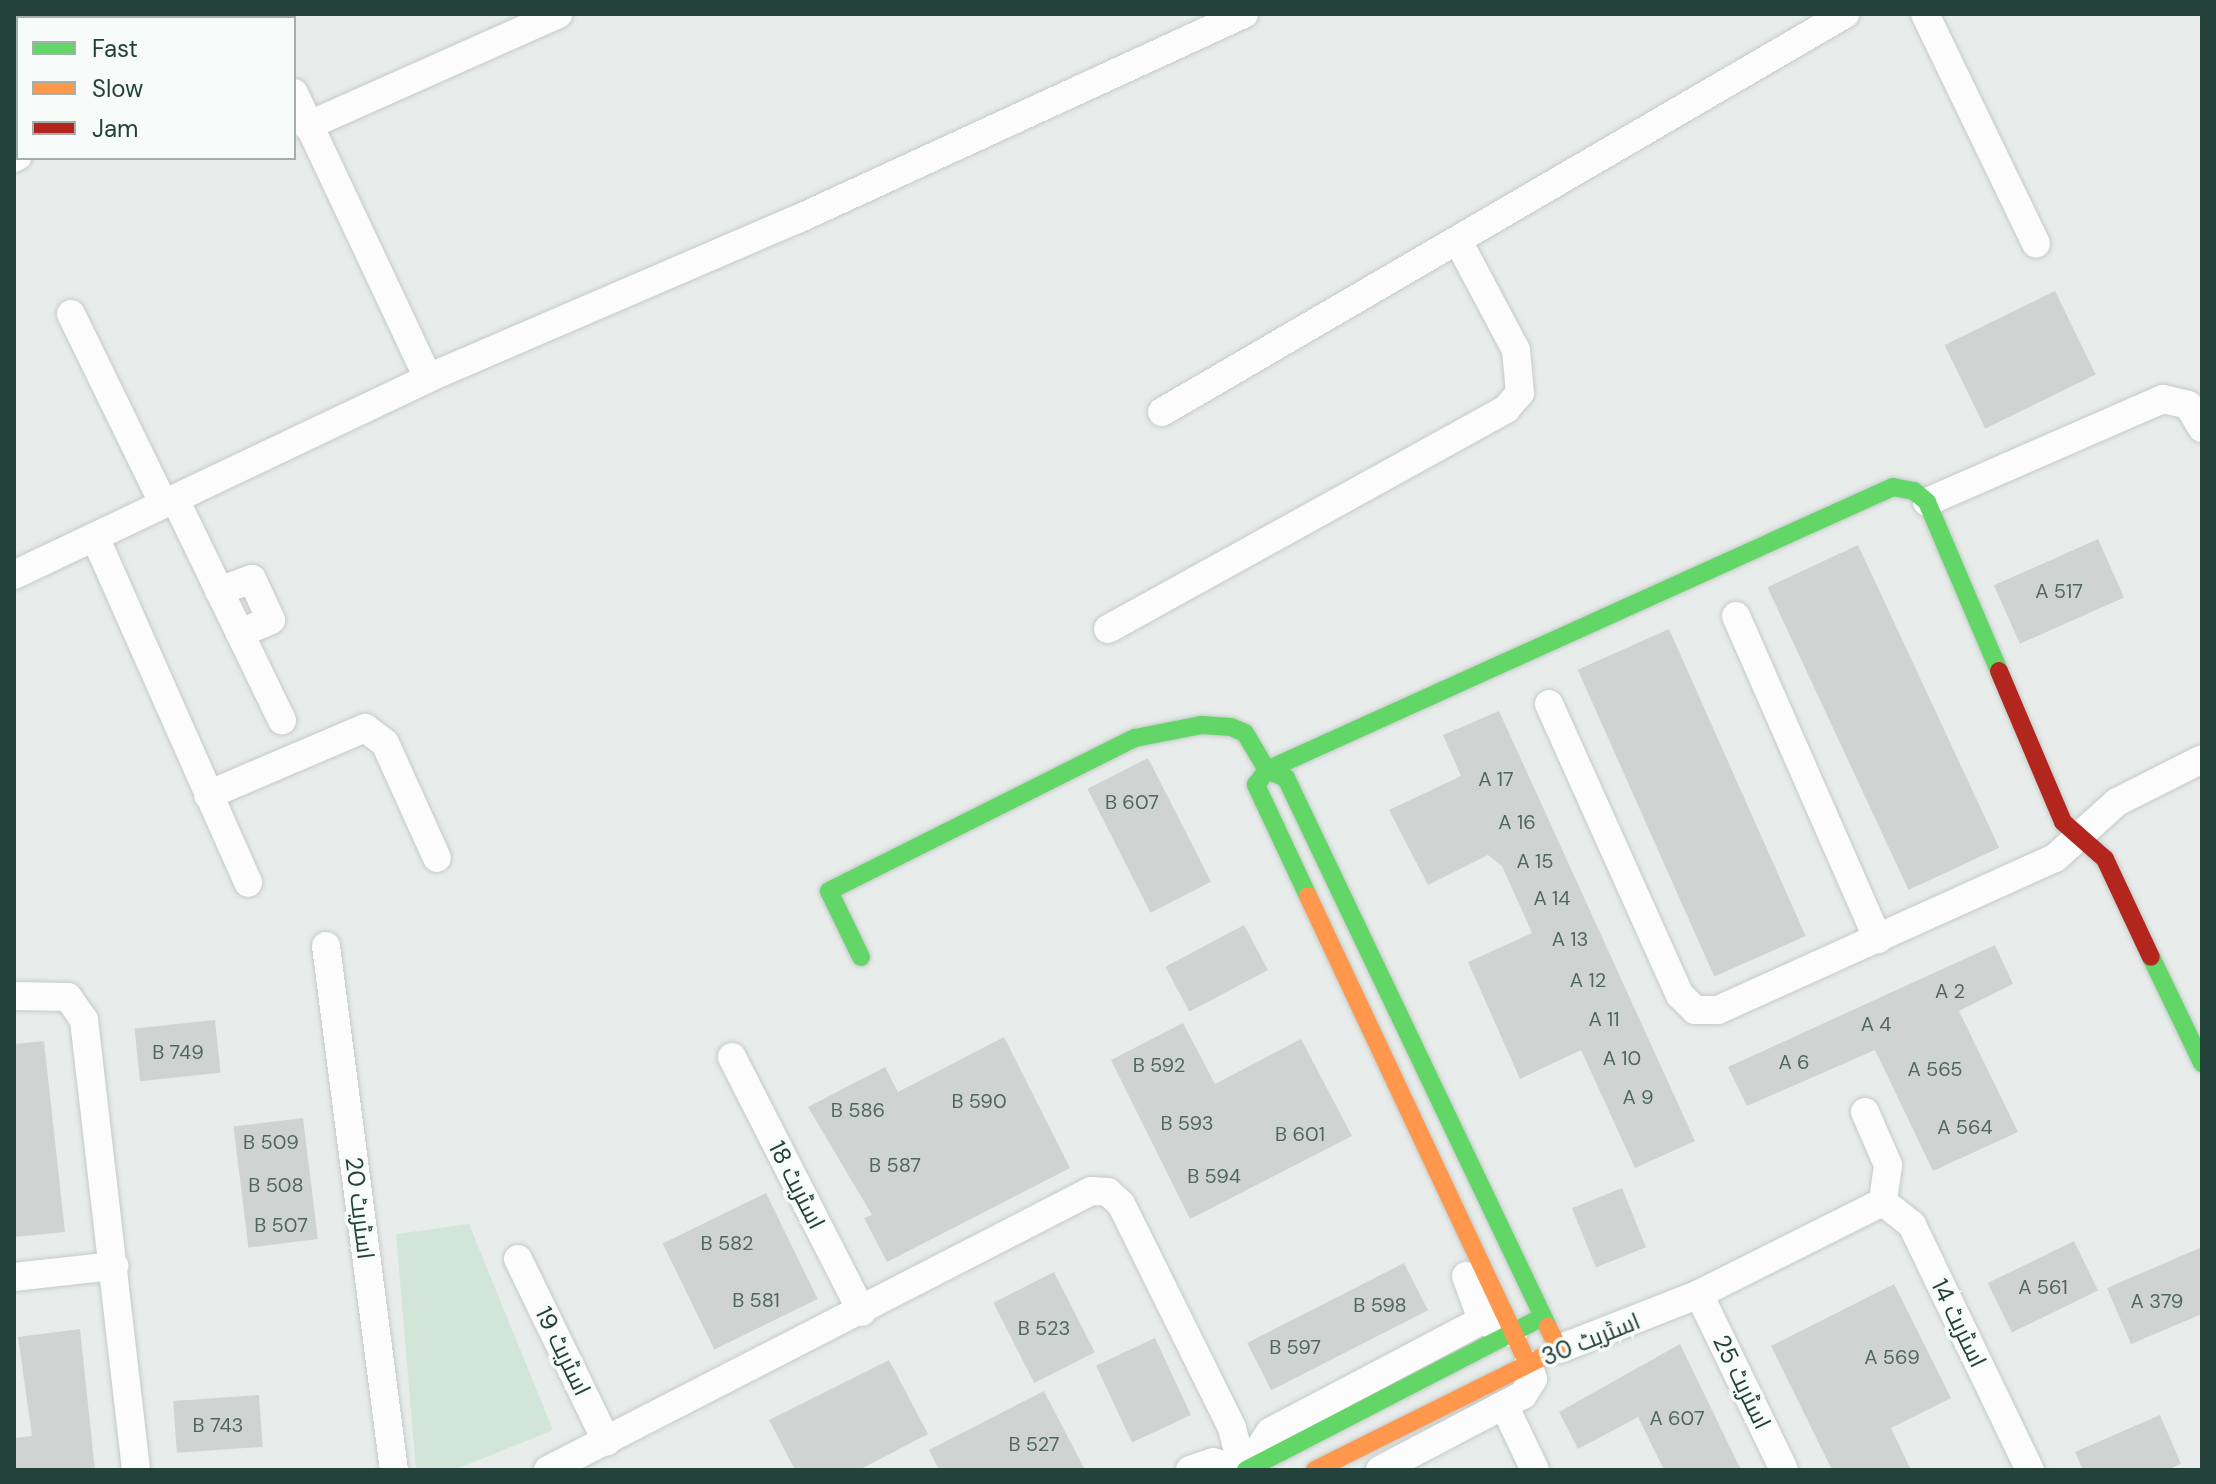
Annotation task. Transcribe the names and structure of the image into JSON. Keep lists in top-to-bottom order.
{
  "streets": {
    "street": [
      "اسٹریٹ 18",
      "اسٹریٹ 20",
      "اسٹریٹ 14",
      "اسٹریٹ 30",
      "اسٹریٹ 19",
      "اسٹریٹ 25"
    ]
  },
  "crossings": [
    ["اسٹریٹ 14", "اسٹریٹ 30"],
    ["اسٹریٹ 30", "اسٹریٹ 25"]
  ],
  "house_numbers": [
    "A 517",
    "A 17",
    "B 607",
    "A 16",
    "A 15",
    "A 14",
    "A 13",
    "A 12",
    "A 2",
    "A 11",
    "A 4",
    "B 749",
    "A 10",
    "A 6",
    "B 592",
    "A 565",
    "A 9",
    "B 590",
    "B 586",
    "B 593",
    "A 564",
    "B 601",
    "B 509",
    "B 587",
    "B 594",
    "B 508",
    "B 507",
    "B 582",
    "A 561",
    "B 581",
    "A 379",
    "B 598",
    "B 523",
    "B 597",
    "A 569",
    "A 607",
    "B 743",
    "B 527"
  ],
  "legend": ["Fast", "Slow", "Jam"]
}
